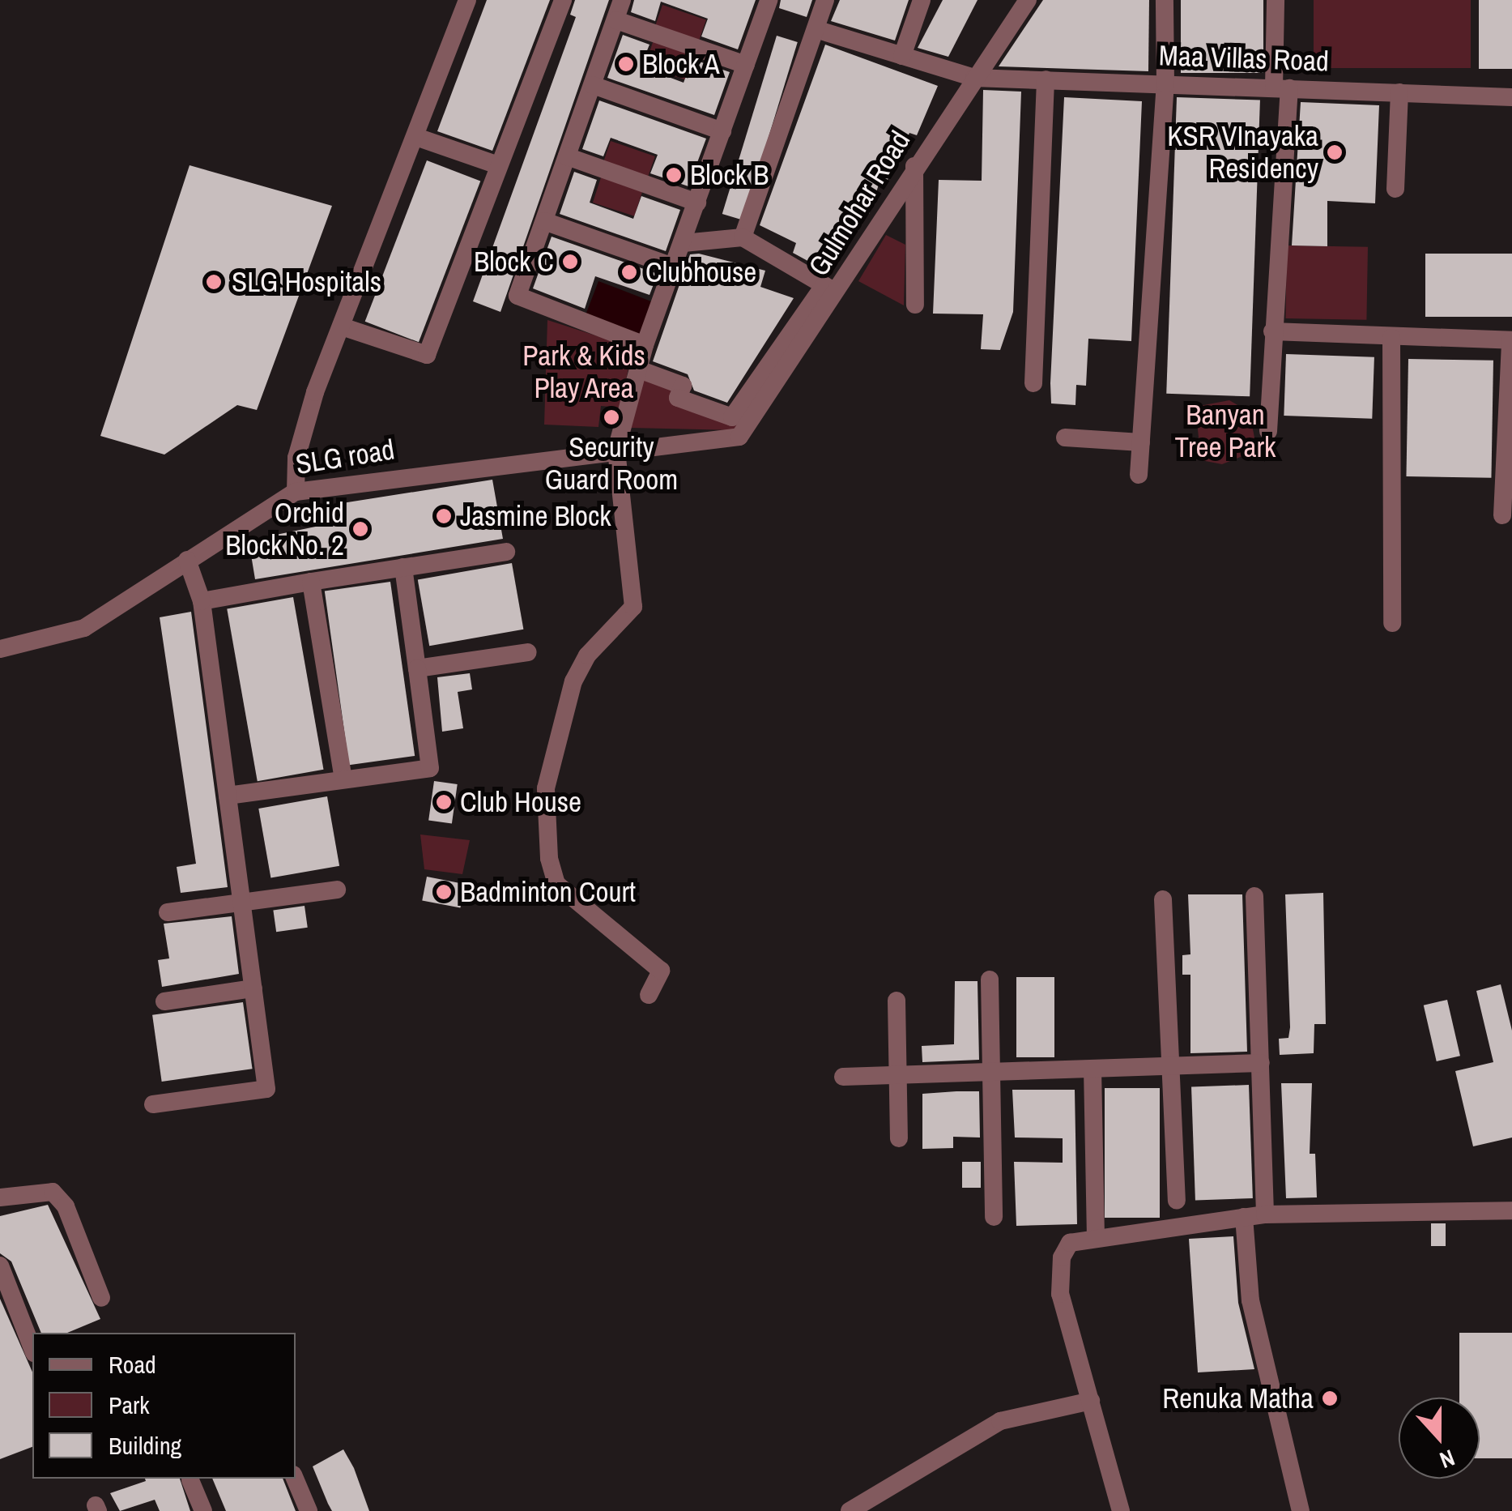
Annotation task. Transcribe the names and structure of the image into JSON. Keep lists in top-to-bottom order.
{
  "streets": {
    "street": ["Maa Villas Road", "Gulmohar Road", "SLG road"]
  },
  "crossings": [
    ["Maa Villas Road", "Gulmohar Road"],
    ["Gulmohar Road", "SLG road"]
  ],
  "parks": ["Park & Kids Play Area", "Banyan Tree Park"],
  "places": [
    "Block A",
    "KSR VInayaka Residency",
    "Block B",
    "Block C",
    "Clubhouse",
    "SLG Hospitals",
    "Security Guard Room",
    "Jasmine Block",
    "Orchid Block No. 2",
    "Club House",
    "Badminton Court",
    "Renuka Matha"
  ],
  "legend": ["Road", "Park", "Building"],
  "north": "bottom"
}
